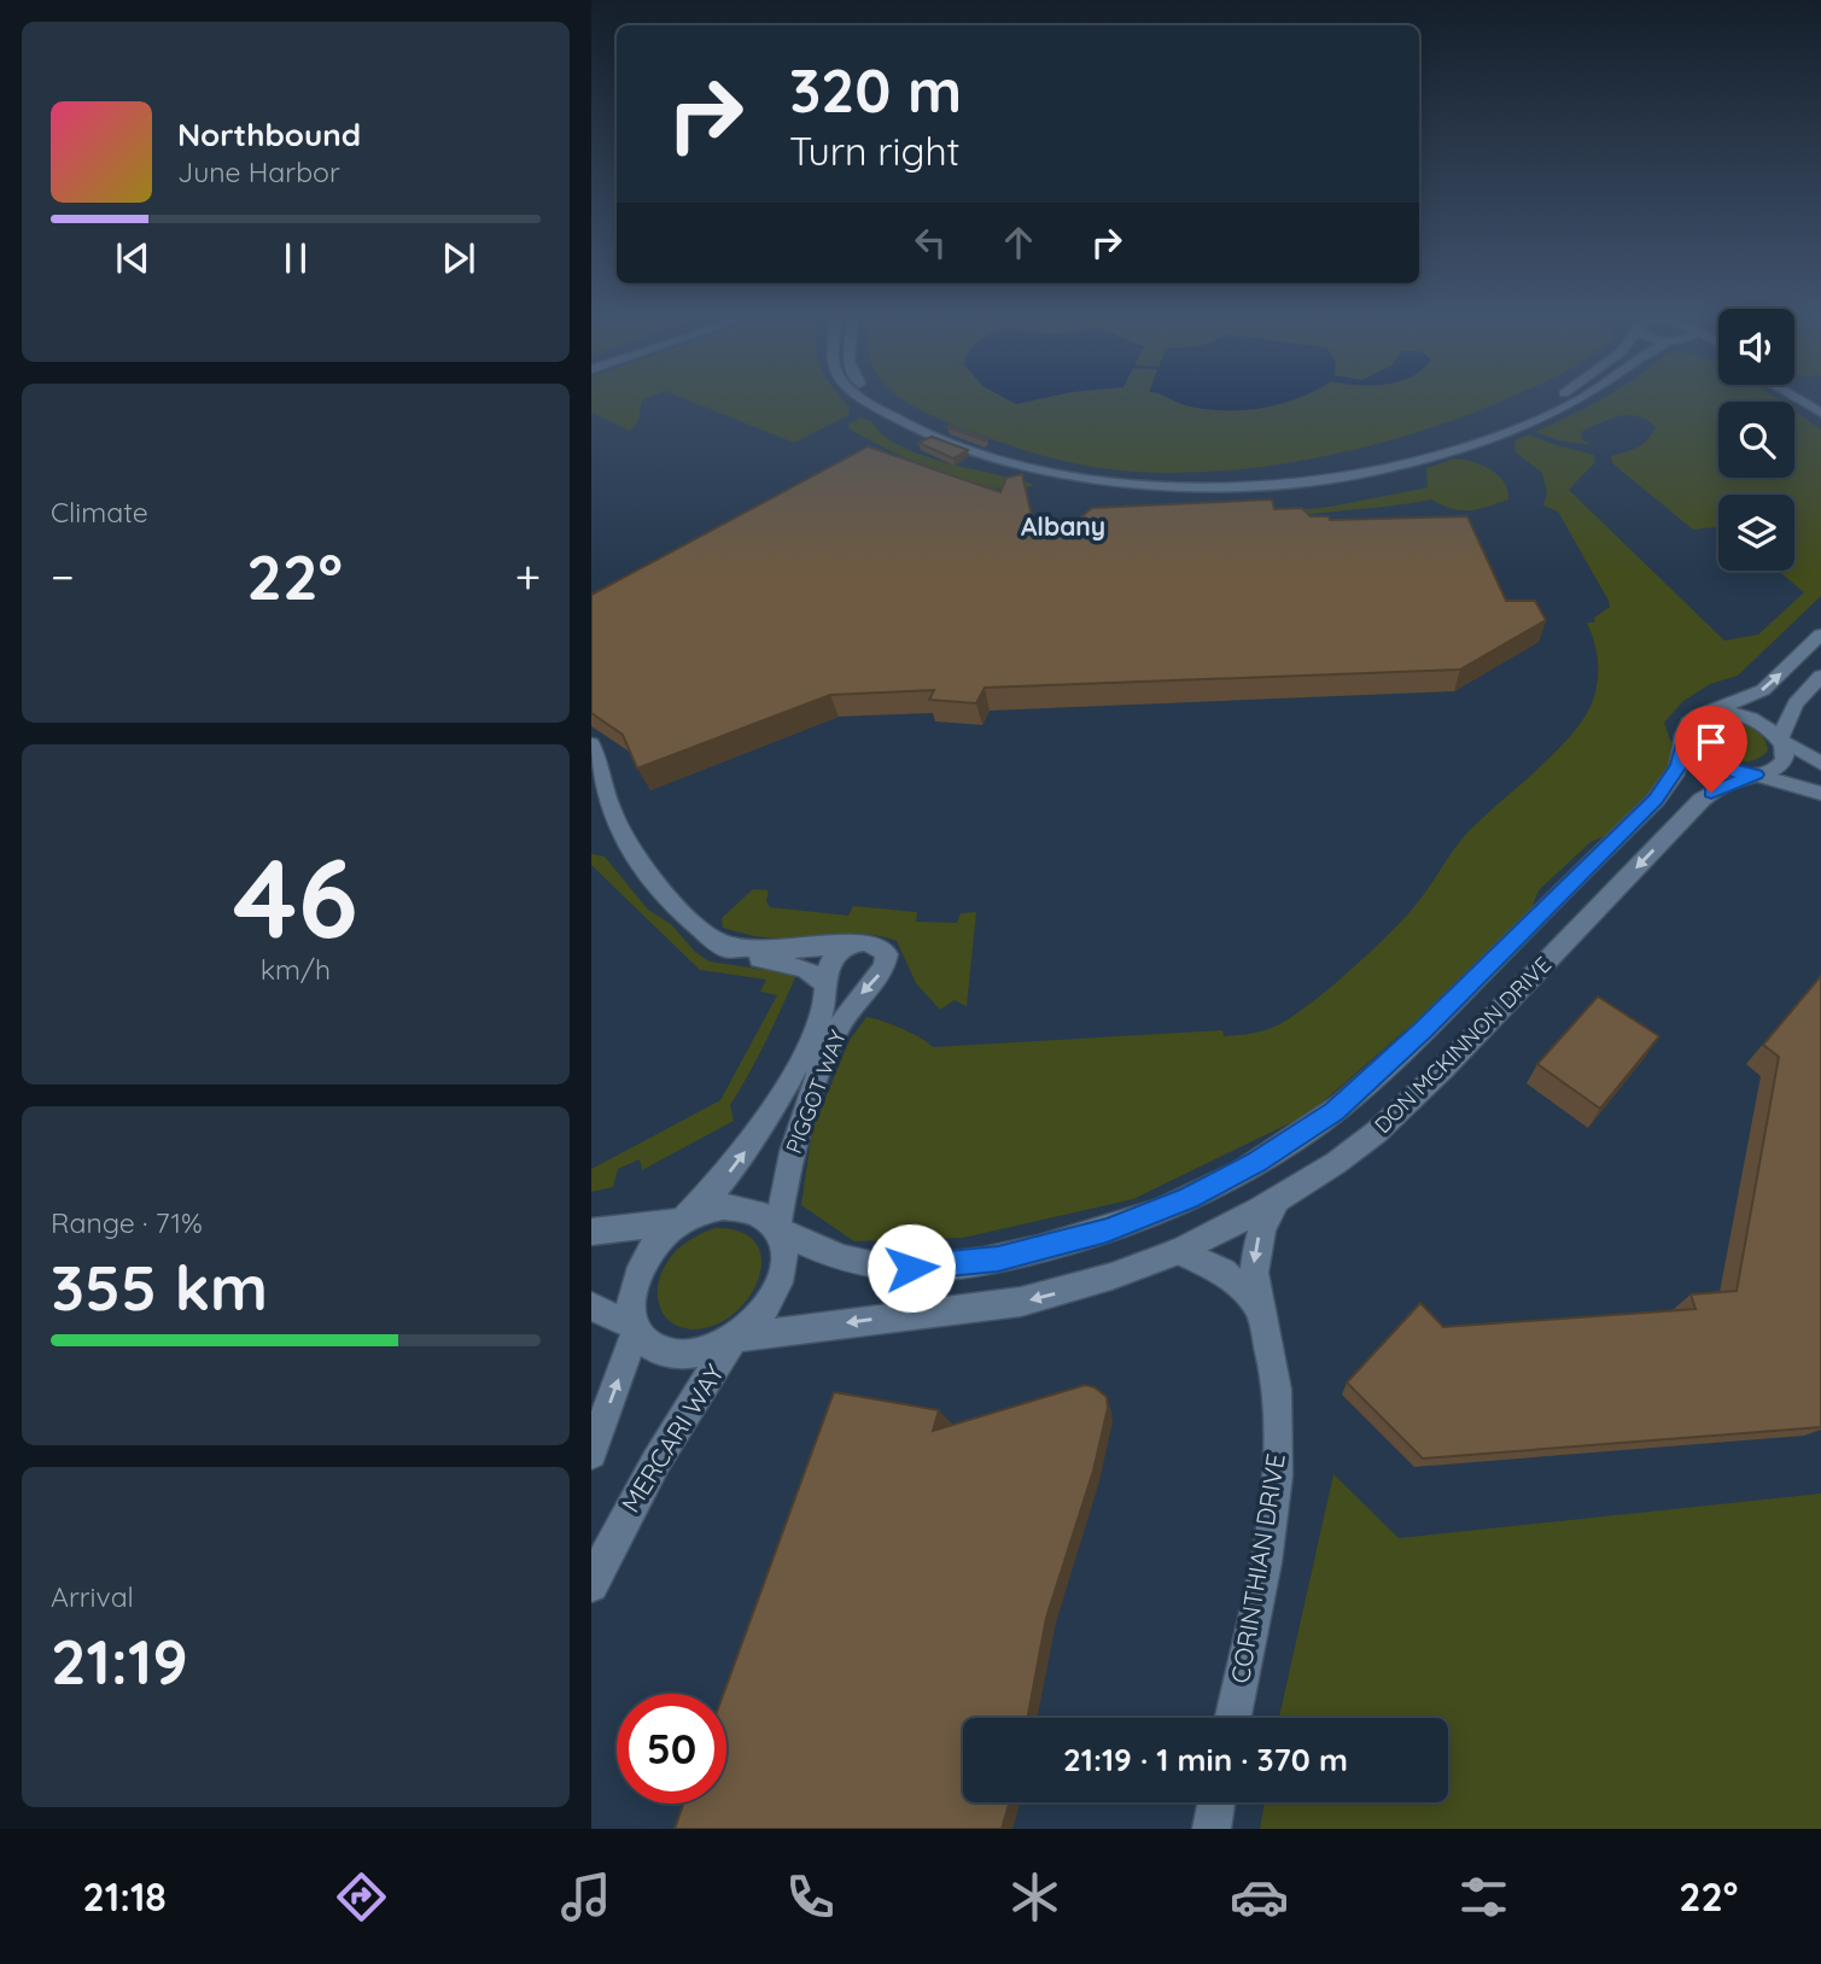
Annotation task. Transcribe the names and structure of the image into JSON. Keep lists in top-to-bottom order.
{
  "streets": {
    "street": [
      "DON MCKINNON DRIVE",
      "PIGGOT WAY",
      "MERCARI WAY",
      "CORINTHIAN DRIVE"
    ]
  },
  "crossings": [
    ["DON MCKINNON DRIVE", "PIGGOT WAY"],
    ["DON MCKINNON DRIVE", "MERCARI WAY"],
    ["DON MCKINNON DRIVE", "CORINTHIAN DRIVE"],
    ["PIGGOT WAY", "MERCARI WAY"]
  ],
  "districts": ["Albany"],
  "page": {
    "turn": ["320 m", "Turn right"],
    "song": ["Northbound", "June Harbor"],
    "tile": [
      "Climate",
      ["46", "km/h"],
      ["Range · 71%", "355 km"],
      ["Arrival", "21:19"]
    ],
    "heat": ["−", "22°", "+"],
    "limit": "50",
    "trip": "21:19 · 1 min · 370 m",
    "tabs": ["21:18", "22°"]
  }
}
